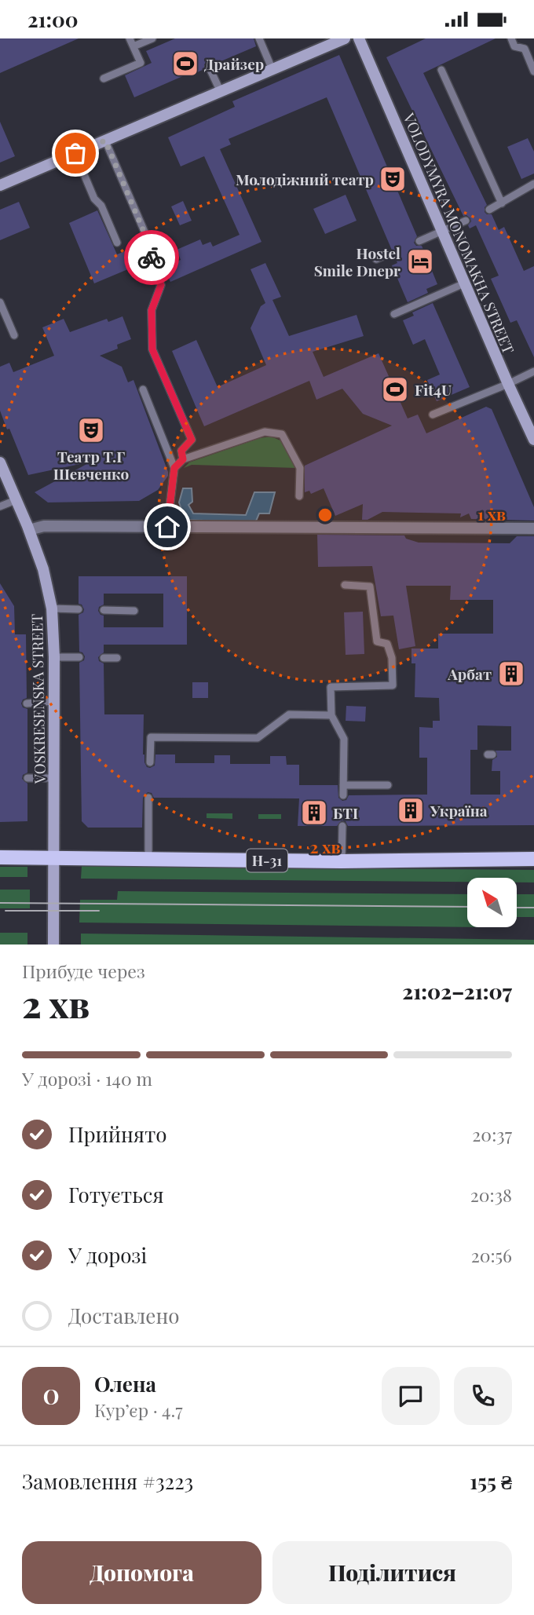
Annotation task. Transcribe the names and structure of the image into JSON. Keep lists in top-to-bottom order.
{
  "streets": {
    "main road": ["VOLODYMYRA MONOMAKHA STREET", "VOSKRESENSKA STREET", "Н-31"]
  },
  "crossings": [
    ["VOSKRESENSKA STREET", "Н-31"]
  ],
  "places": {
    "sports": ["Драйзер", "Fit4U"],
    "theatre": ["Молодіжний театр", "Театр Т.Г Шевченко"],
    "hotel": ["Hostel Smile Dnepr"],
    "building": ["Арбат", "Україна", "БТІ"]
  },
  "north": "top left",
  "page": {
    "status": "21:00",
    "heading": ["2 хв", "Прибуде через", "21:02–21:07"],
    "panel": [
      "Олена",
      "Кур’єр · 4.7",
      "Замовлення #3223",
      "155 ₴"
    ],
    "bar": "У дорозі · 140 m",
    "list": [
      ["Прийнято", "20:37"],
      ["Готується", "20:38"],
      ["У дорозі", "20:56"],
      "Доставлено"
    ],
    "round": "О",
    "buttons": ["Допомога", "Поділитися"]
  },
  "rings": ["1 хв", "2 хв"]
}
